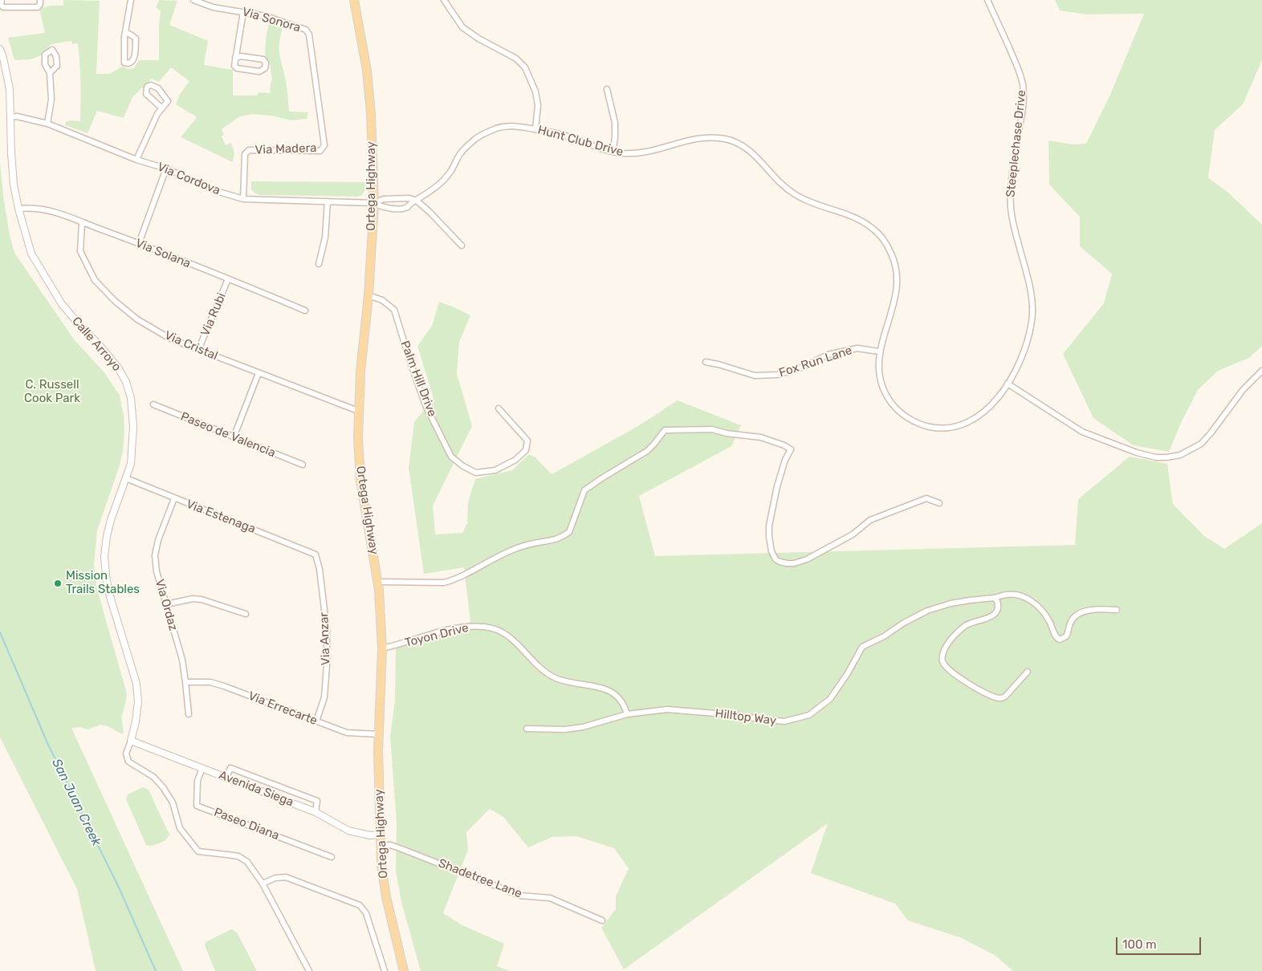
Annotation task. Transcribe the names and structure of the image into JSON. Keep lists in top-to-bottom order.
{
  "streets": {
    "main road": ["Ortega Highway"],
    "street": [
      "Via Sonora",
      "Hunt Club Drive",
      "Steeplechase Drive",
      "Via Madera",
      "Via Cordova",
      "Via Solana",
      "Via Rubi",
      "Calle Arroyo",
      "Via Cristal",
      "Fox Run Lane",
      "Palm Hill Drive",
      "Paseo de Valencia",
      "Via Estenaga",
      "Via Ordaz",
      "Toyon Drive",
      "Via Anzar",
      "Via Errecarte",
      "Hilltop Way",
      "Avenida Siega",
      "Paseo Diana",
      "Shadetree Lane"
    ]
  },
  "crossings": [
    ["Via Sonora", "Via Madera"],
    ["Hunt Club Drive", "Steeplechase Drive"],
    ["Hunt Club Drive", "Via Cordova"],
    ["Hunt Club Drive", "Ortega Highway"],
    ["Hunt Club Drive", "Fox Run Lane"],
    ["Via Madera", "Via Cordova"],
    ["Via Cordova", "Ortega Highway"],
    ["Via Cordova", "Calle Arroyo"],
    ["Ortega Highway", "Via Cristal"],
    ["Ortega Highway", "Palm Hill Drive"],
    ["Ortega Highway", "Toyon Drive"],
    ["Ortega Highway", "Via Errecarte"],
    ["Ortega Highway", "Avenida Siega"],
    ["Ortega Highway", "Shadetree Lane"],
    ["Via Solana", "Via Rubi"],
    ["Via Solana", "Calle Arroyo"],
    ["Via Solana", "Via Cristal"],
    ["Via Rubi", "Via Cristal"],
    ["Calle Arroyo", "Via Estenaga"],
    ["Calle Arroyo", "Avenida Siega"],
    ["Via Estenaga", "Via Ordaz"],
    ["Via Estenaga", "Via Anzar"],
    ["Via Ordaz", "Via Errecarte"],
    ["Toyon Drive", "Hilltop Way"],
    ["Via Anzar", "Via Errecarte"],
    ["Avenida Siega", "Paseo Diana"]
  ],
  "water": ["San Juan Creek"],
  "parks": ["C. Russell Cook Park"],
  "places": ["Mission Trails Stables"],
  "scale_bar": "100 m"
}
